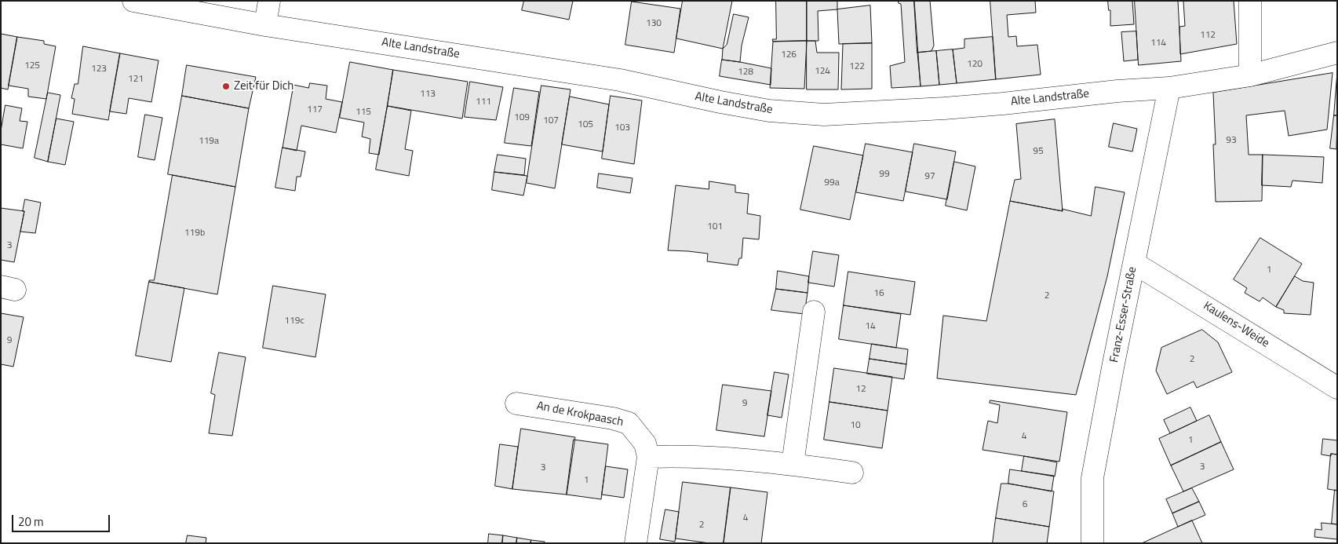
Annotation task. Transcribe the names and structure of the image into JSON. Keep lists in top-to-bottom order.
{
  "streets": {
    "street": [
      "Alte Landstraße",
      "Franz-Esser-Straße",
      "Kaulens-Weide",
      "An de Krokpaasch"
    ]
  },
  "crossings": [
    ["Alte Landstraße", "Franz-Esser-Straße"],
    ["Franz-Esser-Straße", "Kaulens-Weide"]
  ],
  "places": ["Zeit für Dich"],
  "house_numbers": [
    "130",
    "112",
    "114",
    "126",
    "120",
    "125",
    "122",
    "123",
    "124",
    "128",
    "121",
    "113",
    "111",
    "117",
    "115",
    "109",
    "107",
    "105",
    "103",
    "93",
    "119a",
    "95",
    "99",
    "97",
    "99a",
    "101",
    "119b",
    "3",
    "1",
    "16",
    "2",
    "119c",
    "14",
    "9",
    "2",
    "12",
    "9",
    "10",
    "4",
    "1",
    "3",
    "3",
    "1",
    "6",
    "4",
    "2"
  ],
  "scale_bar": "20 m"
}
